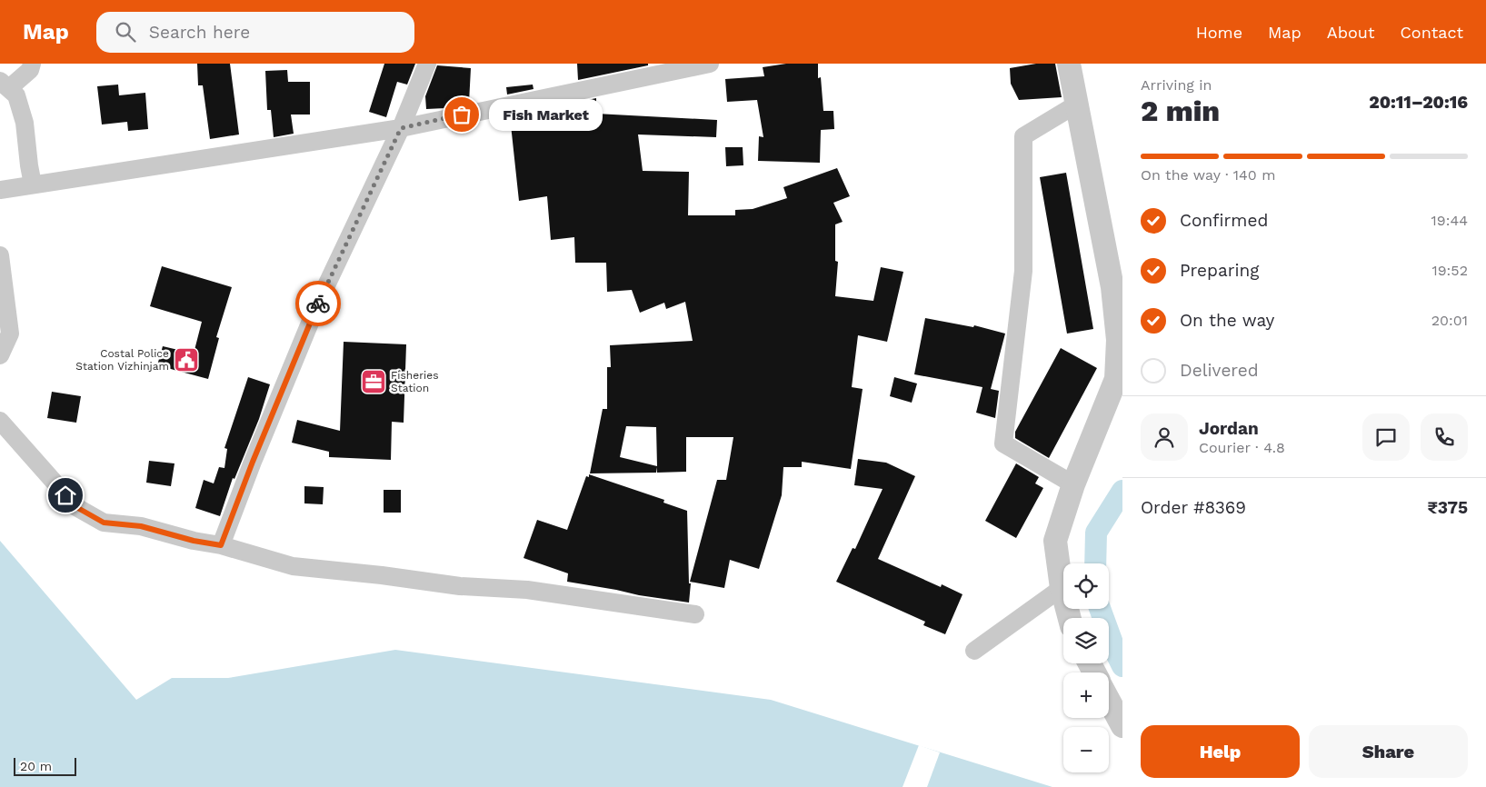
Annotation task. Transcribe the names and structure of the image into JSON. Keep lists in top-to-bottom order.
{
  "places": {
    "other": ["Fish Market"],
    "public building": ["Costal Police Station Vizhinjam"],
    "office": ["Fisheries Station"]
  },
  "scale_bar": "20 m",
  "page": {
    "header": "Map",
    "search": "Search here",
    "nav": [
      "Home",
      "Map",
      "About",
      "Contact"
    ],
    "heading": ["2 min", "Arriving in", "20:11–20:16"],
    "panel": [
      "Jordan",
      "Courier · 4.8",
      "Order #8369",
      "₹375"
    ],
    "bubble": "Fish Market",
    "bar": "On the way · 140 m",
    "list": [
      ["Confirmed", "19:44"],
      ["Preparing", "19:52"],
      ["On the way", "20:01"],
      "Delivered"
    ],
    "map_buttons": ["+", "−"],
    "buttons": ["Help", "Share"],
    "scale": "20 m"
  }
}
